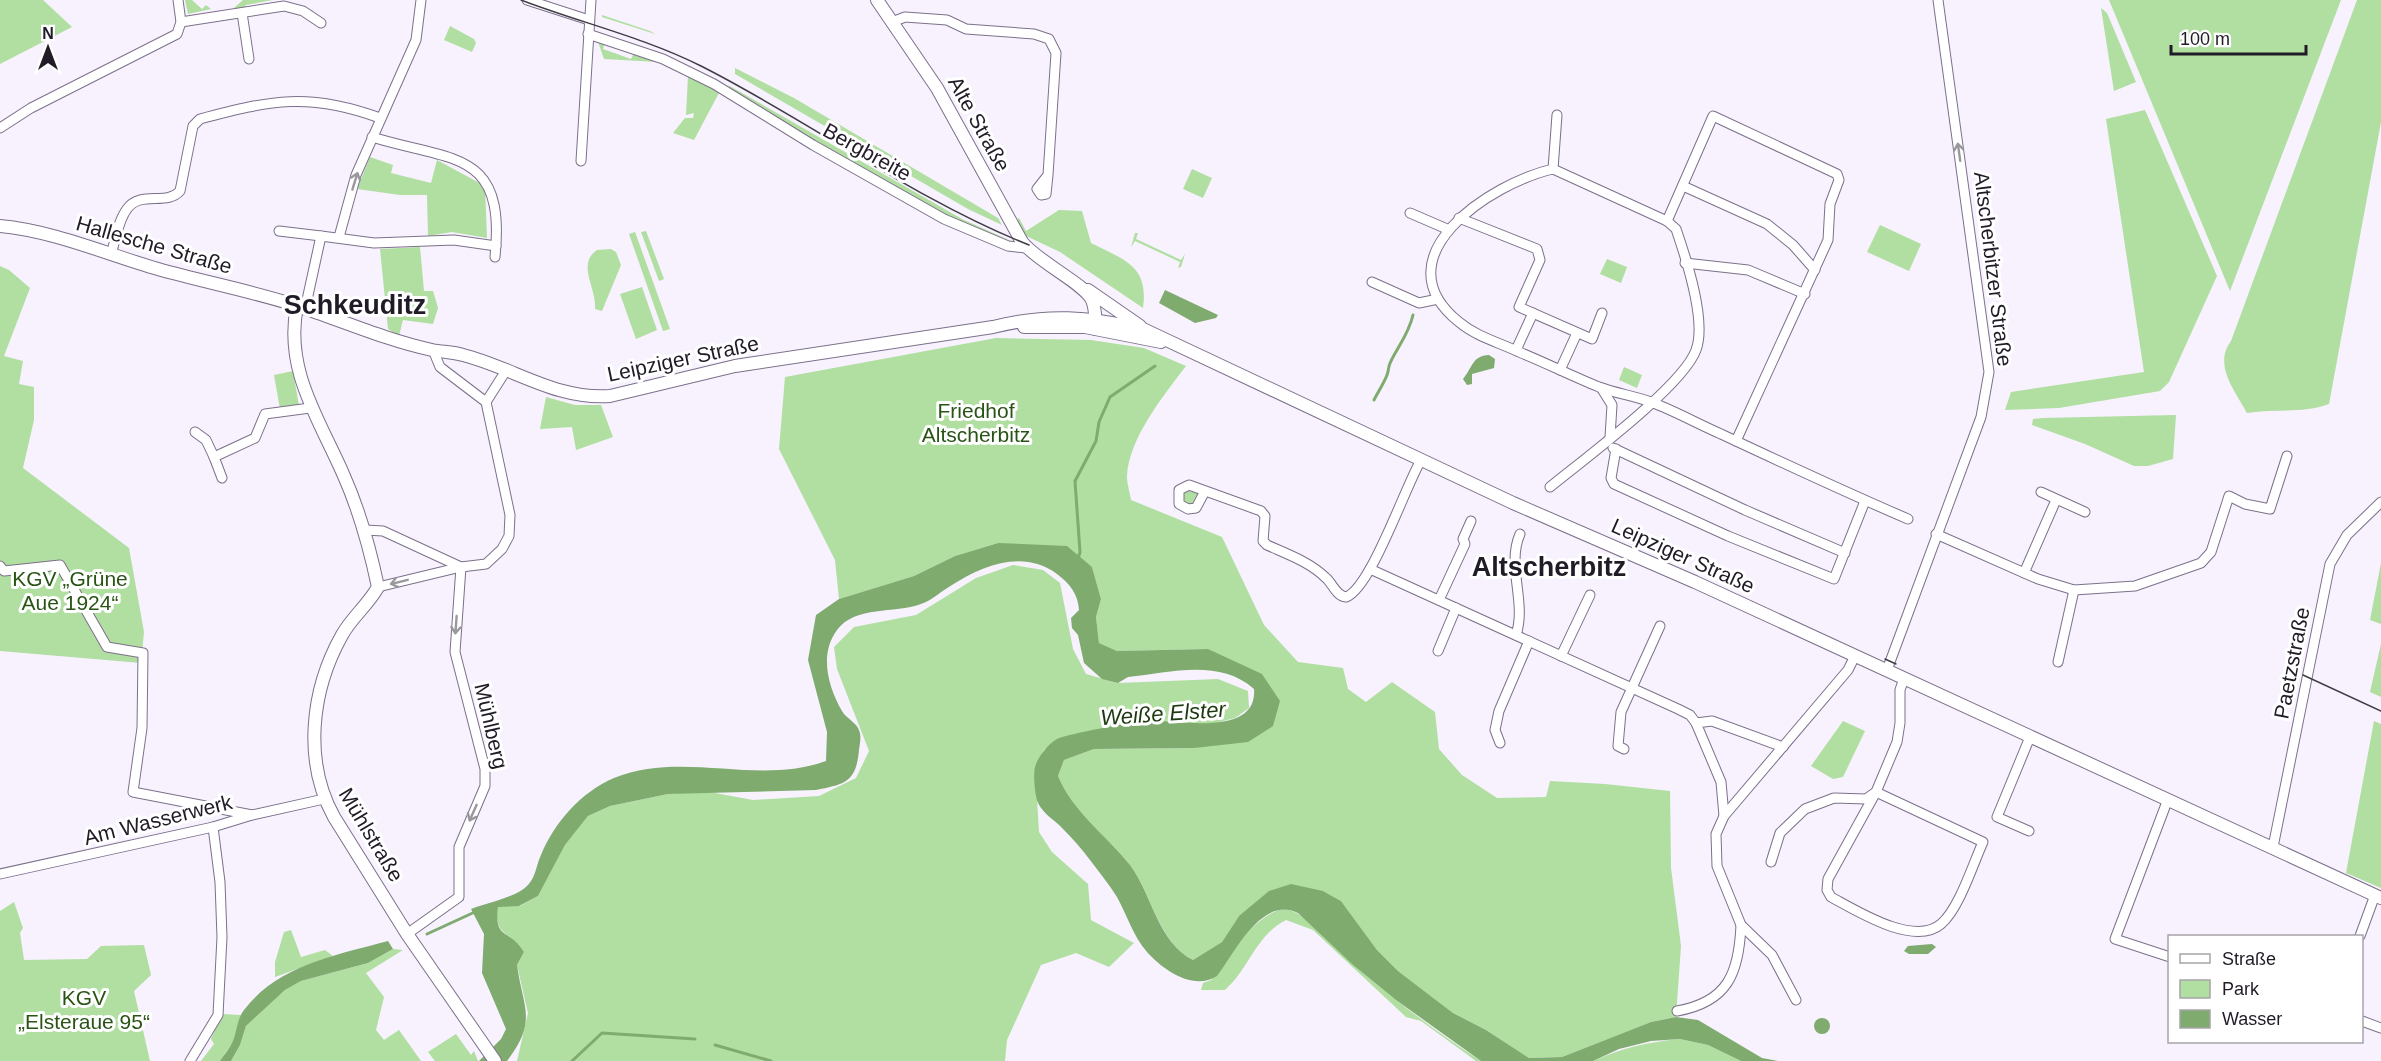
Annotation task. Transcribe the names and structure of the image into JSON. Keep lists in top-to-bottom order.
{
  "streets": {
    "street": [
      "Alte Straße",
      "Bergbreite",
      "Hallesche Straße",
      "Altscherbitzer Straße",
      "Leipziger Straße",
      "Paetzstraße",
      "Mühlberg",
      "Am Wasserwerk",
      "Mühlstraße"
    ]
  },
  "crossings": [
    ["Alte Straße", "Bergbreite"],
    ["Bergbreite", "Leipziger Straße"],
    ["Hallesche Straße", "Leipziger Straße"],
    ["Altscherbitzer Straße", "Leipziger Straße"],
    ["Leipziger Straße", "Paetzstraße"],
    ["Mühlberg", "Mühlstraße"],
    ["Am Wasserwerk", "Mühlstraße"]
  ],
  "one_way": ["Altscherbitzer Straße", "Mühlberg"],
  "districts": ["Schkeuditz", "Altscherbitz"],
  "water": ["Weiße Elster"],
  "parks": ["Friedhof Altscherbitz", "KGV „Grüne Aue 1924“", "KGV „Elsteraue 95“"],
  "legend": ["Straße", "Park", "Wasser"],
  "scale_bar": "100 m",
  "north": "top"
}
